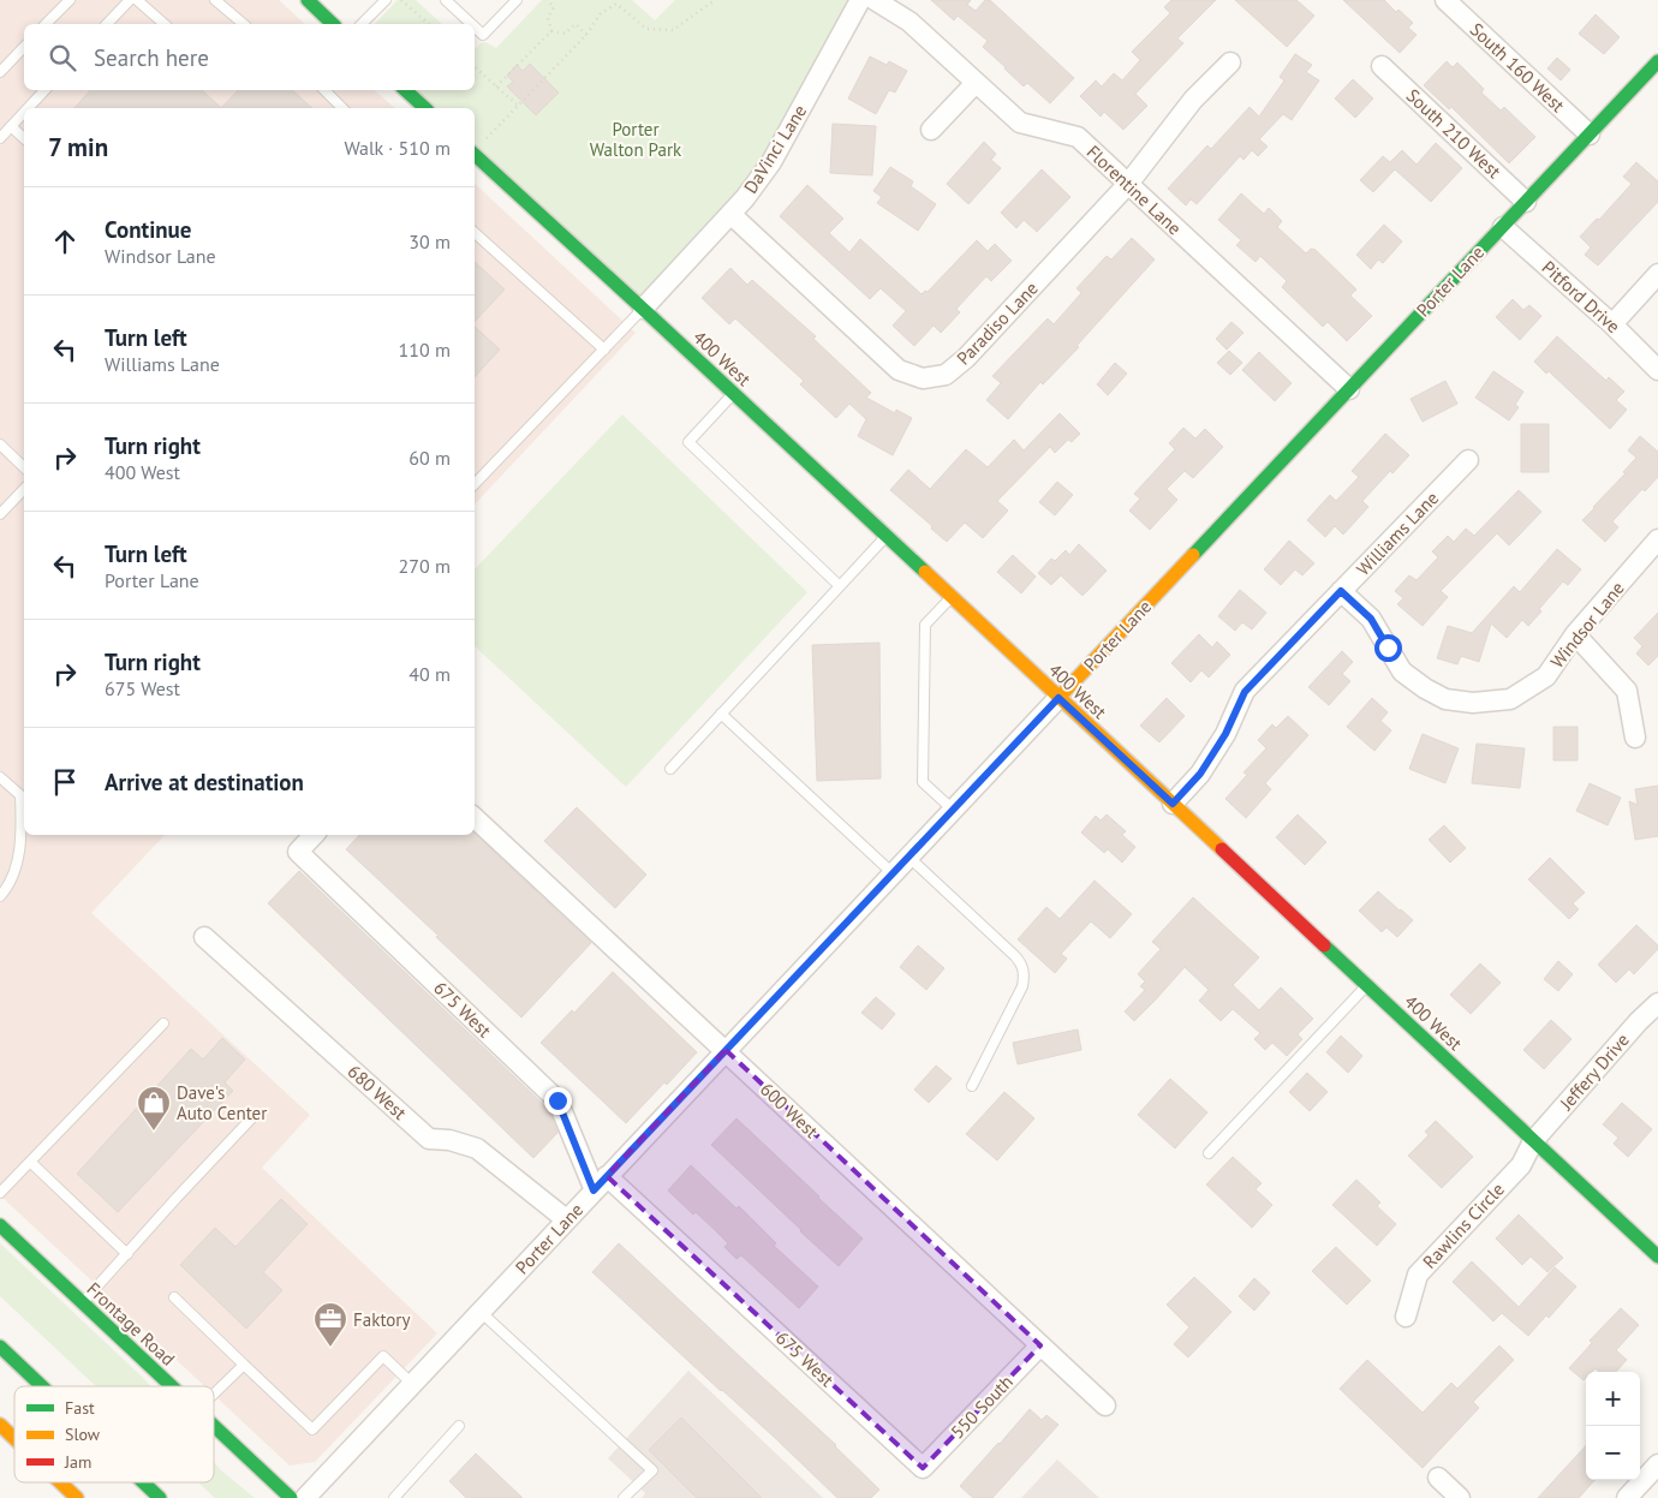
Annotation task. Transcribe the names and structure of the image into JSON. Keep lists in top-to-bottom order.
{
  "streets": {
    "main road": ["Porter Lane", "400 West", "Frontage Road"],
    "street": [
      "South 160 West",
      "South 210 West",
      "DaVinci Lane",
      "Florentine Lane",
      "Pitford Drive",
      "Paradiso Lane",
      "Williams Lane",
      "Windsor Lane",
      "675 West",
      "Jeffery Drive",
      "680 West",
      "600 West",
      "Rawlins Circle",
      "550 South"
    ]
  },
  "crossings": [
    ["South 160 West", "Porter Lane"],
    ["South 210 West", "Porter Lane"],
    ["DaVinci Lane", "Paradiso Lane"],
    ["DaVinci Lane", "400 West"],
    ["Florentine Lane", "Porter Lane"],
    ["Florentine Lane", "Paradiso Lane"],
    ["Porter Lane", "Pitford Drive"],
    ["Porter Lane", "400 West"],
    ["Porter Lane", "675 West"],
    ["Porter Lane", "680 West"],
    ["Porter Lane", "600 West"],
    ["400 West", "Williams Lane"],
    ["400 West", "Jeffery Drive"],
    ["400 West", "Rawlins Circle"],
    ["Williams Lane", "Windsor Lane"],
    ["675 West", "550 South"],
    ["Jeffery Drive", "Rawlins Circle"],
    ["600 West", "550 South"]
  ],
  "parks": ["Porter Walton Park"],
  "places": {
    "shop": ["Dave's Auto Center"],
    "office": ["Faktory"]
  },
  "legend": ["Fast", "Slow", "Jam"],
  "page": {
    "search": "Search here",
    "heading": ["7 min", "Walk · 510 m"],
    "list": [
      ["Continue", "Windsor Lane", "30 m"],
      ["Turn left", "Williams Lane", "110 m"],
      ["Turn right", "400 West", "60 m"],
      ["Turn left", "Porter Lane", "270 m"],
      ["Turn right", "675 West", "40 m"],
      "Arrive at destination"
    ],
    "map_buttons": ["+", "−"]
  }
}
